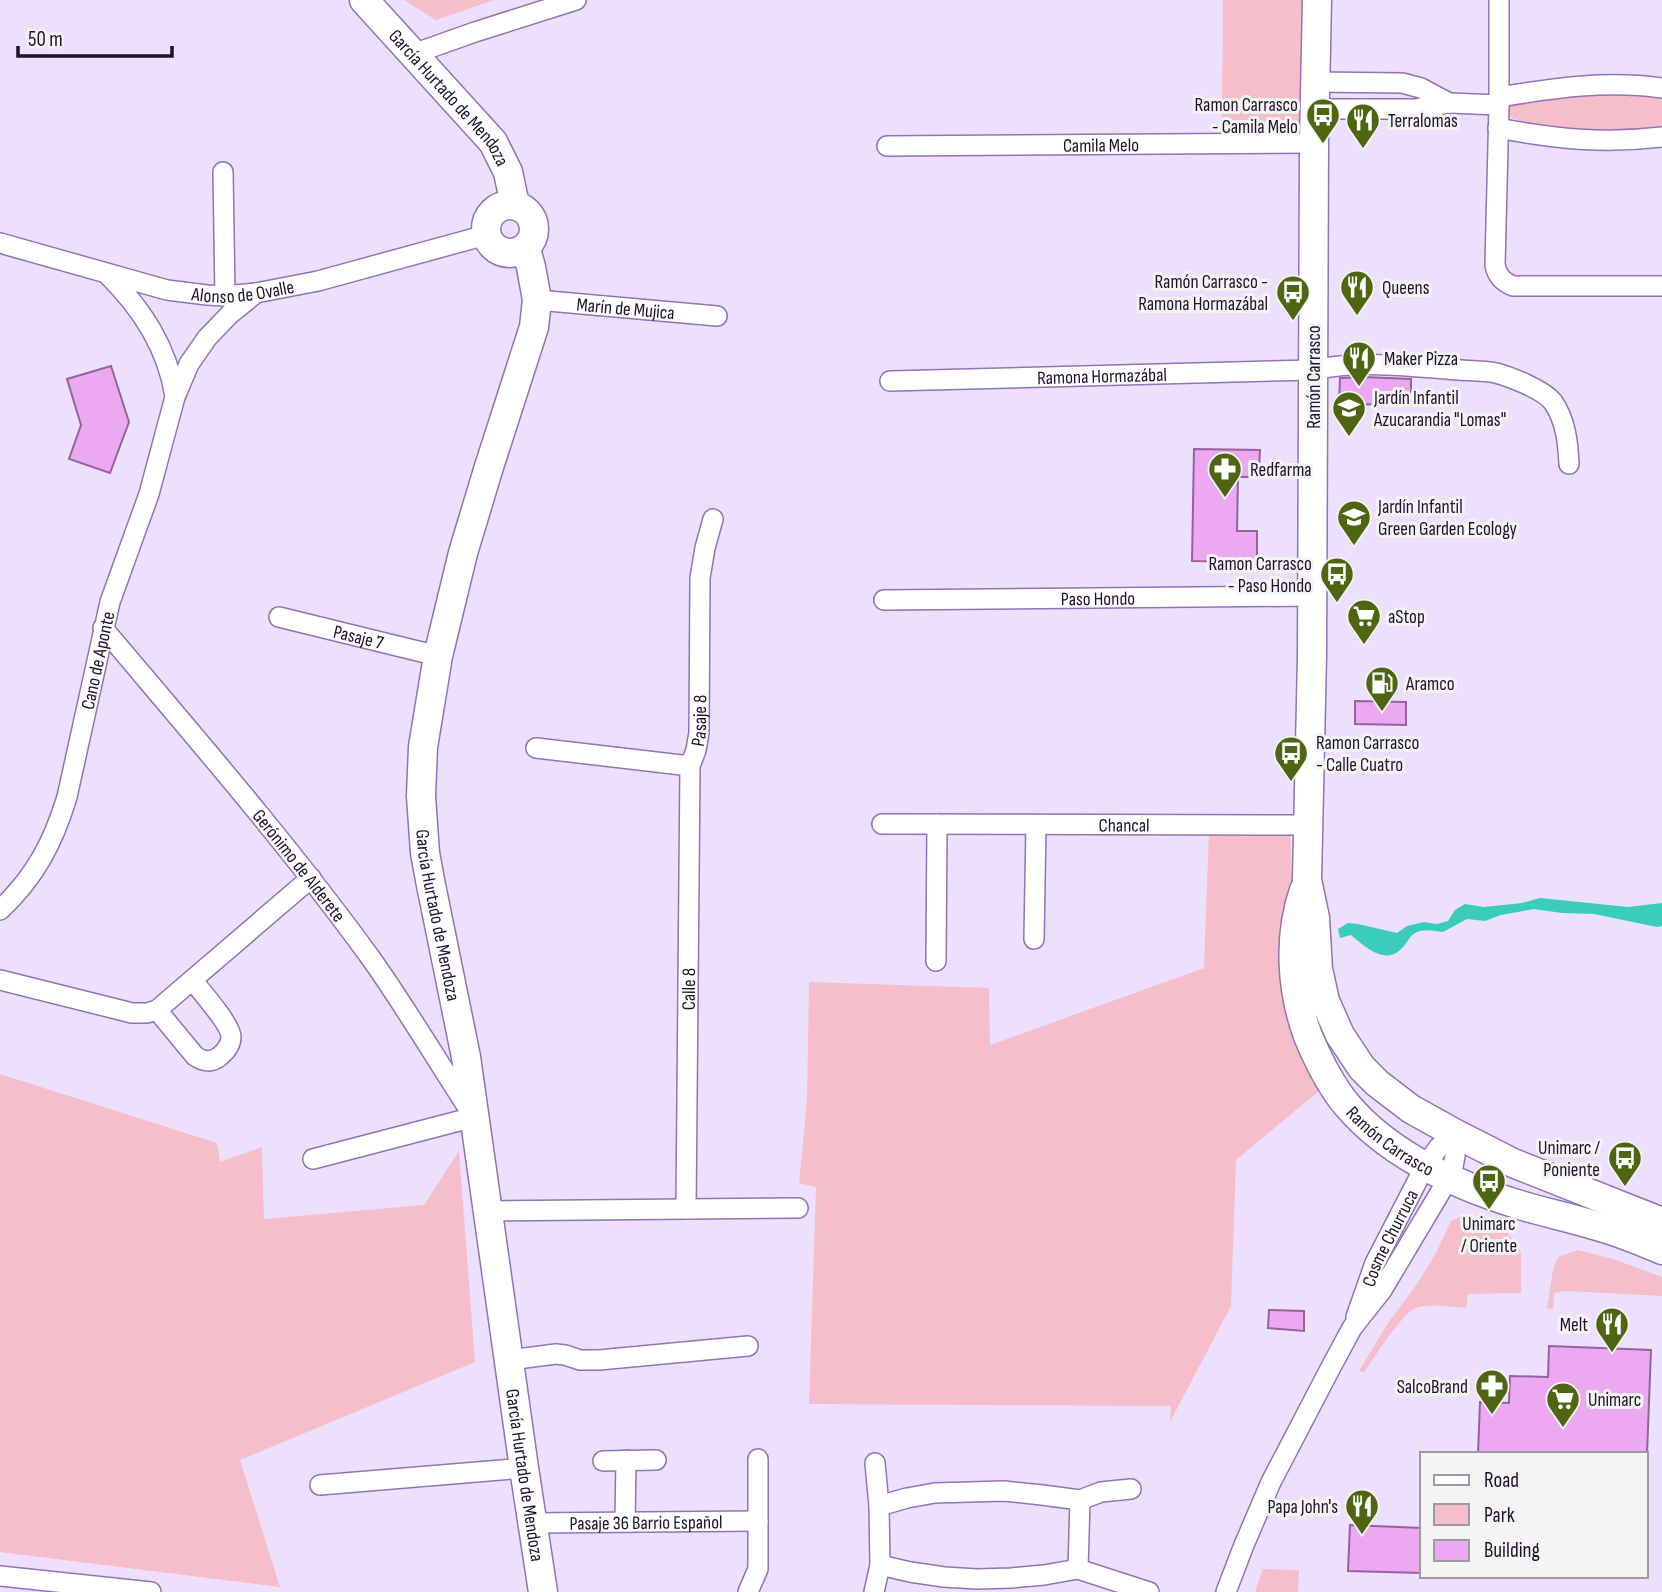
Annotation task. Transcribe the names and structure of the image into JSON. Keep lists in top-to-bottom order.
{
  "streets": {
    "main road": ["García Hurtado de Mendoza", "Ramón Carrasco"],
    "street": [
      "Camila Melo",
      "Alonso de Ovalle",
      "Marín de Mujica",
      "Ramona Hormazábal",
      "Paso Hondo",
      "Pasaje 7",
      "Cano de Aponte",
      "Pasaje 8",
      "Chancal",
      "Gerónimo de Alderete",
      "Calle 8",
      "Cosme Churruca",
      "Pasaje 36 Barrio Español"
    ]
  },
  "crossings": [
    ["García Hurtado de Mendoza", "Alonso de Ovalle"],
    ["García Hurtado de Mendoza", "Marín de Mujica"],
    ["García Hurtado de Mendoza", "Pasaje 7"],
    ["García Hurtado de Mendoza", "Gerónimo de Alderete"],
    ["García Hurtado de Mendoza", "Pasaje 36 Barrio Español"],
    ["Camila Melo", "Ramón Carrasco"],
    ["Alonso de Ovalle", "Cano de Aponte"],
    ["Ramona Hormazábal", "Ramón Carrasco"],
    ["Ramón Carrasco", "Paso Hondo"],
    ["Ramón Carrasco", "Chancal"],
    ["Ramón Carrasco", "Cosme Churruca"],
    ["Cano de Aponte", "Gerónimo de Alderete"],
    ["Pasaje 8", "Calle 8"]
  ],
  "places": {
    "bus stop": [
      "Ramon Carrasco - Camila Melo",
      "Ramón Carrasco - Ramona Hormazábal",
      "Ramon Carrasco - Paso Hondo",
      "Ramon Carrasco - Calle Cuatro",
      "Unimarc / Poniente",
      "Unimarc / Oriente"
    ],
    "restaurant": [
      "Terralomas",
      "Queens",
      "Maker Pizza",
      "Melt",
      "Papa John's"
    ],
    "school or university": ["Jardín Infantil Azucarandia \"Lomas\"", "Jardín Infantil Green Garden Ecology"],
    "pharmacy": ["Redfarma", "SalcoBrand"],
    "supermarket": ["aStop", "Unimarc"],
    "fuel station": ["Aramco"]
  },
  "legend": ["Road", "Park", "Building"],
  "scale_bar": "50 m"
}
